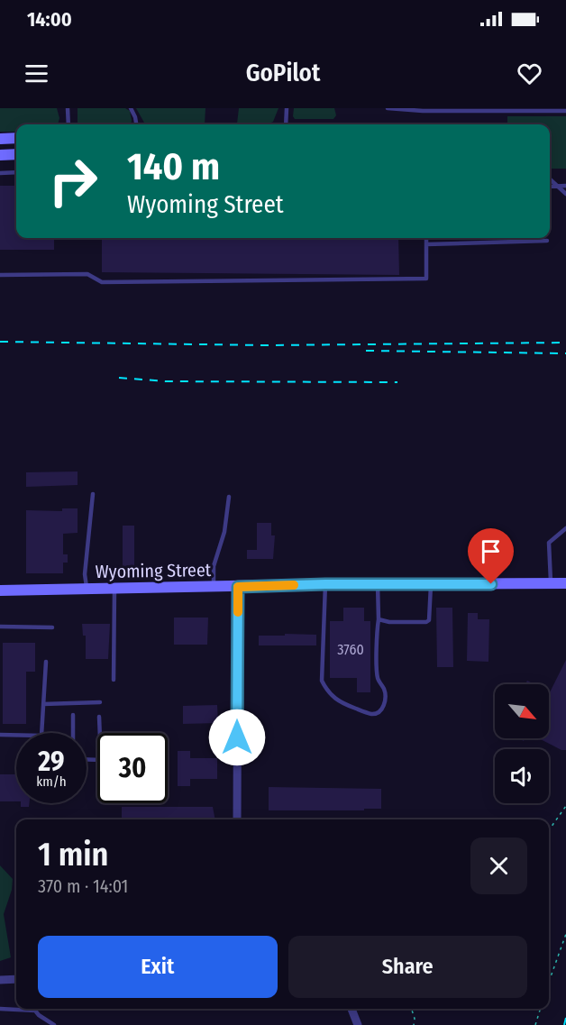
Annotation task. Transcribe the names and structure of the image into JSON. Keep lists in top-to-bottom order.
{
  "streets": {
    "main road": ["Wyoming Street"]
  },
  "house_numbers": ["3760"],
  "north": "bottom right",
  "page": {
    "status": "14:00",
    "header": "GoPilot",
    "turn": ["140 m", "Wyoming Street"],
    "speed": "29 km/h",
    "limit": "30",
    "heading": ["1 min", "370 m · 14:01"],
    "buttons": ["Exit", "Share"]
  }
}
